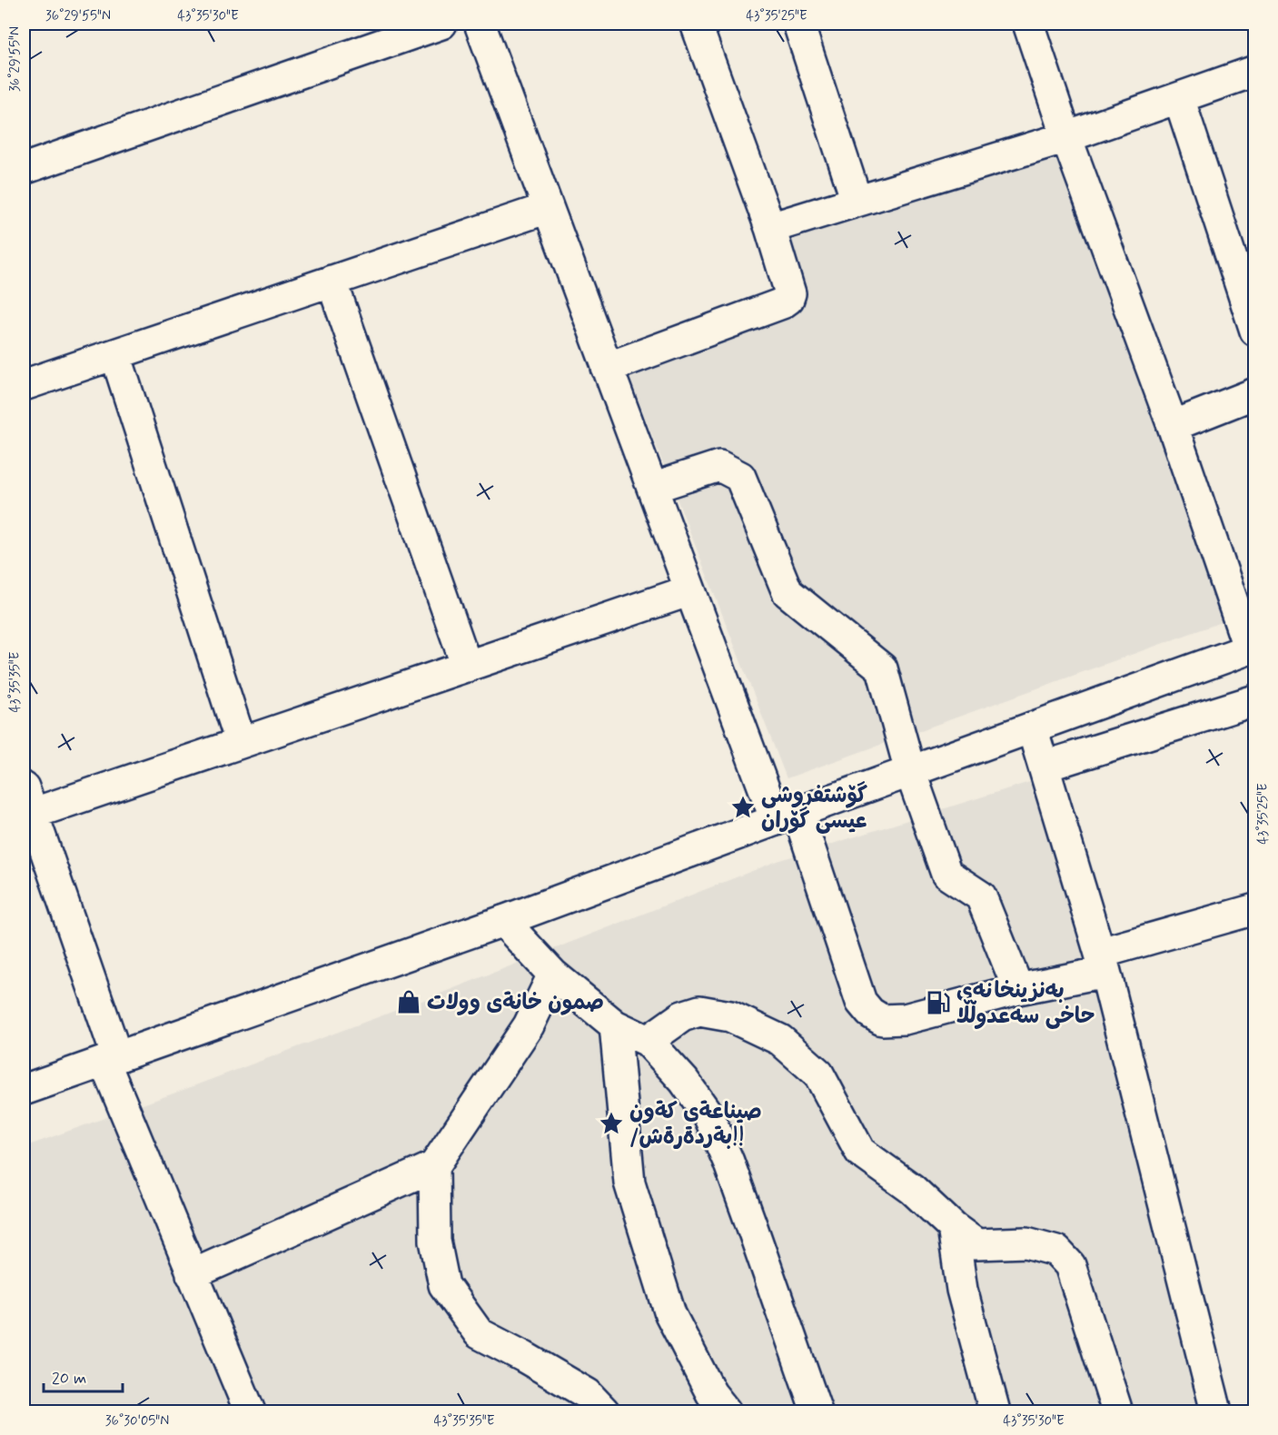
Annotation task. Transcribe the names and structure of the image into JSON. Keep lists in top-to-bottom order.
{
  "places": {
    "place": ["گۆشتفروشی عیسی گۆران", "صيناعةى كةون /بةردةرةش!!"],
    "shop": ["صمون خانةی وولات"],
    "fuel station": ["بەنزینخانەی حاخی سەعدوڵڵا"]
  },
  "scale_bar": "20 m",
  "coordinates": [
    "36°29'55\"N",
    "43°35'30\"E",
    "43°35'25\"E",
    "43°35'35\"E",
    "36°30'05\"N"
  ]
}
